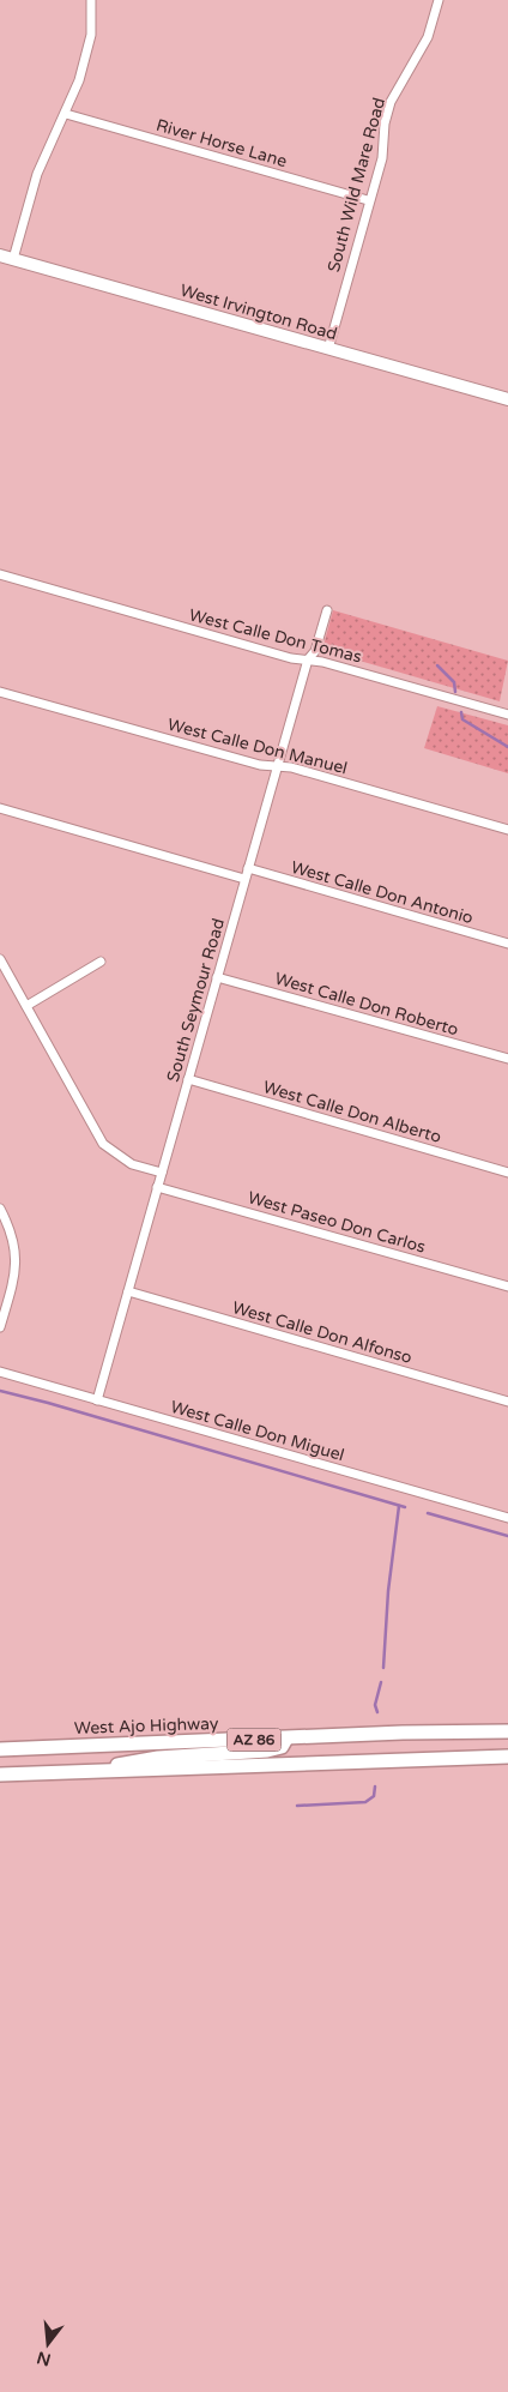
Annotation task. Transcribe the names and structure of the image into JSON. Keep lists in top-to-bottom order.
{
  "streets": {
    "main road": ["West Irvington Road", "West Ajo Highway", "AZ 86"],
    "street": [
      "River Horse Lane",
      "South Wild Mare Road",
      "West Calle Don Tomas",
      "West Calle Don Manuel",
      "West Calle Don Antonio",
      "South Seymour Road",
      "West Calle Don Roberto",
      "West Calle Don Alberto",
      "West Paseo Don Carlos",
      "West Calle Don Alfonso",
      "West Calle Don Miguel"
    ]
  },
  "crossings": [
    ["River Horse Lane", "South Wild Mare Road"],
    ["South Wild Mare Road", "West Irvington Road"],
    ["West Calle Don Tomas", "South Seymour Road"],
    ["West Calle Don Manuel", "South Seymour Road"],
    ["West Calle Don Antonio", "South Seymour Road"],
    ["South Seymour Road", "West Calle Don Roberto"],
    ["South Seymour Road", "West Calle Don Alberto"],
    ["South Seymour Road", "West Paseo Don Carlos"],
    ["South Seymour Road", "West Calle Don Alfonso"],
    ["South Seymour Road", "West Calle Don Miguel"]
  ],
  "north": "bottom"
}
